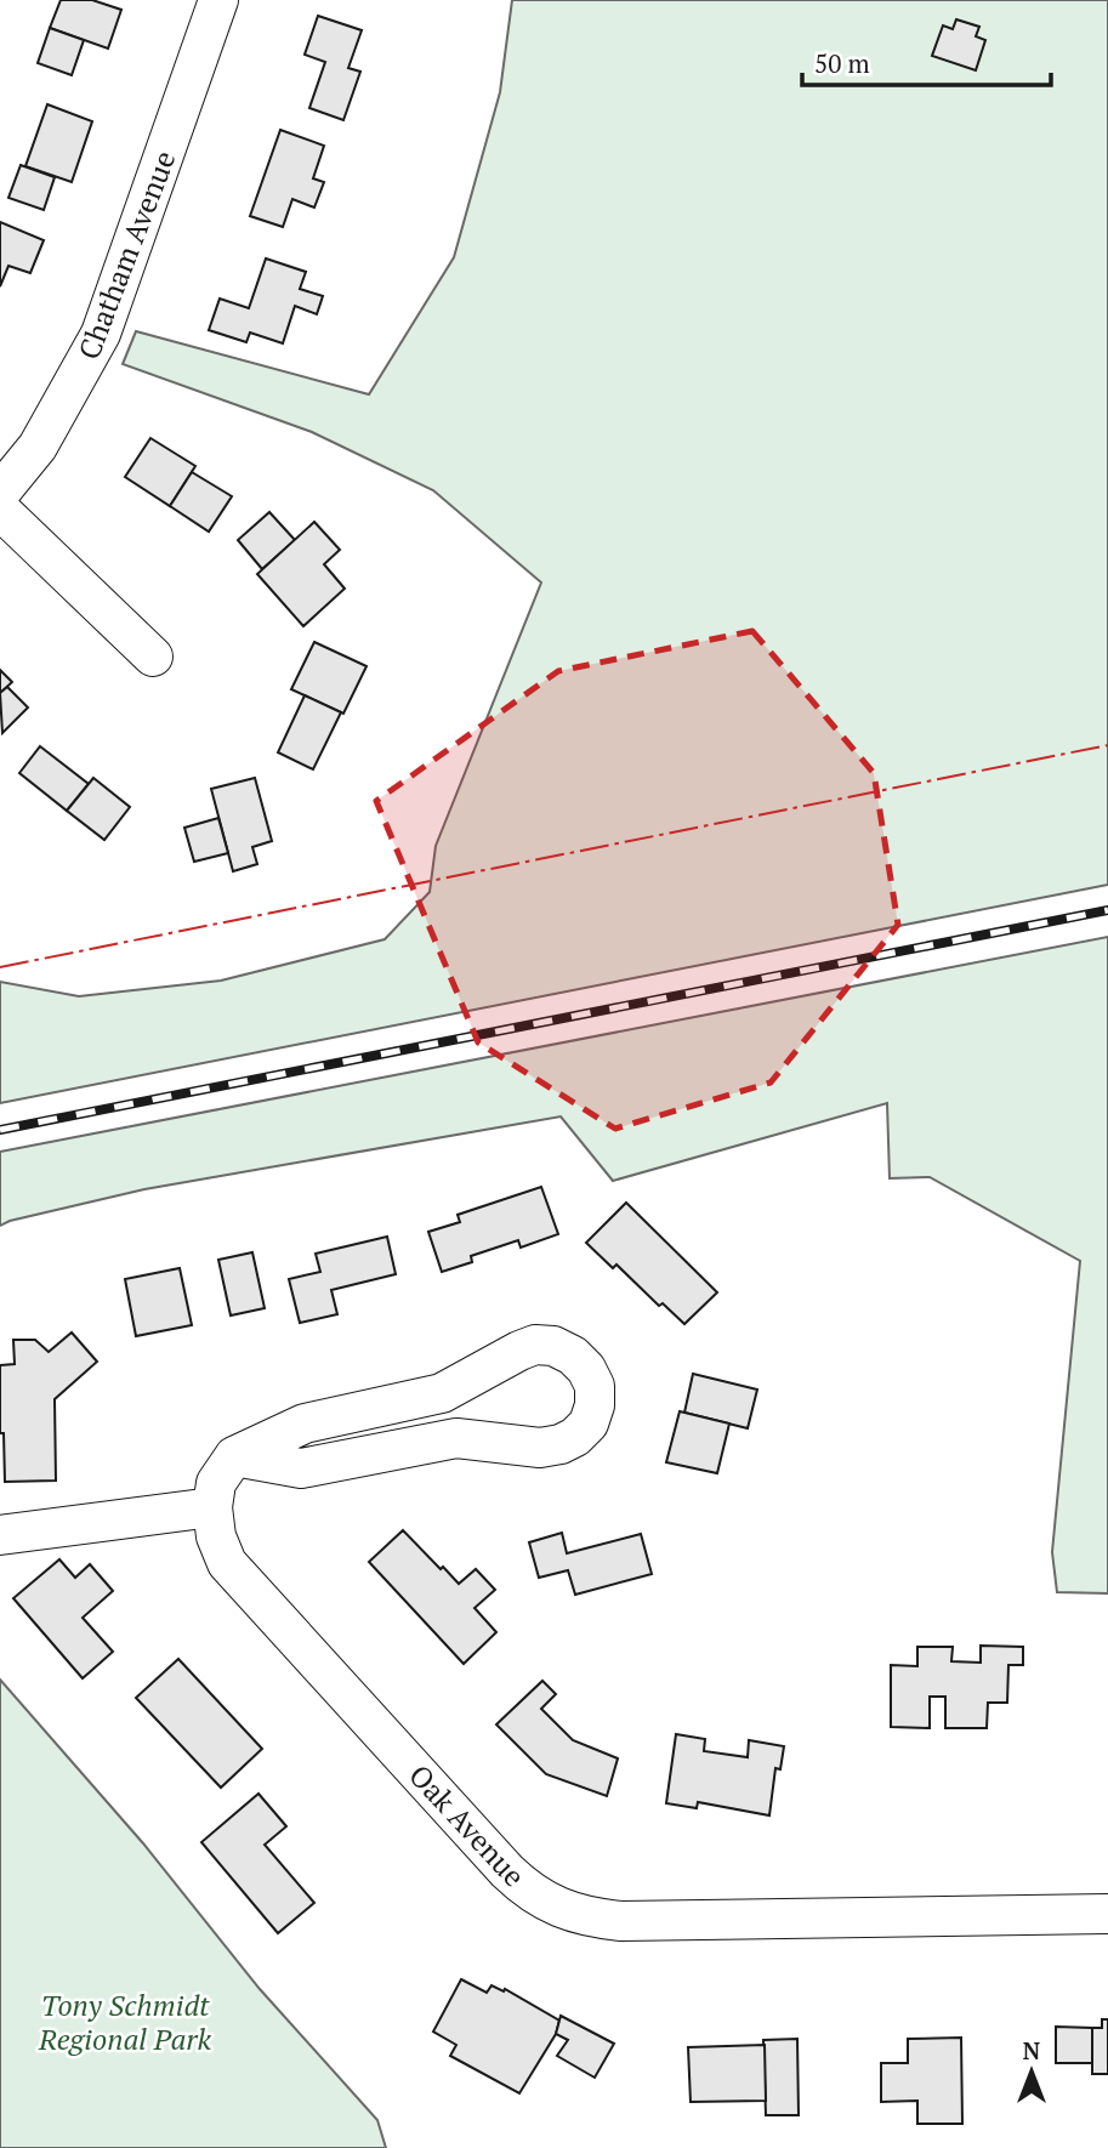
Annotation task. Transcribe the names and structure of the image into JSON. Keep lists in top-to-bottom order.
{
  "streets": {
    "street": ["Chatham Avenue", "Oak Avenue"]
  },
  "parks": ["Tony Schmidt Regional Park"],
  "scale_bar": "50 m",
  "north": "top"
}
